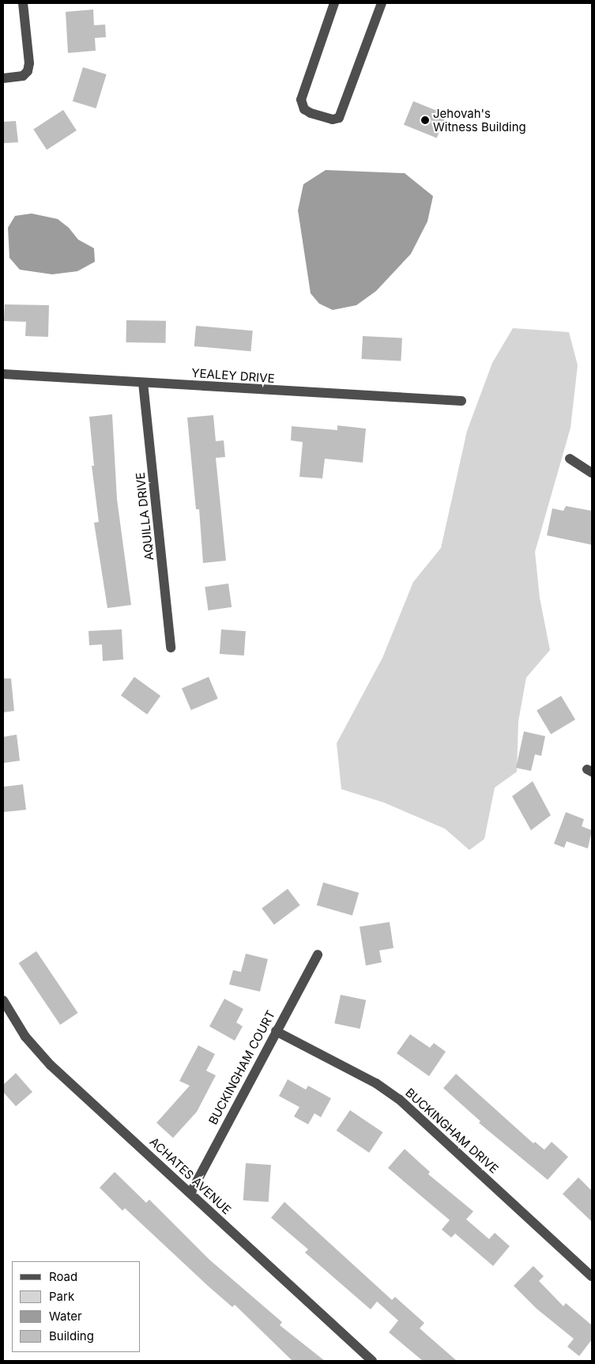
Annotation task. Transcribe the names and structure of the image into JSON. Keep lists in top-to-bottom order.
{
  "streets": {
    "street": [
      "YEALEY DRIVE",
      "AQUILLA DRIVE",
      "BUCKINGHAM COURT",
      "BUCKINGHAM DRIVE",
      "ACHATES AVENUE"
    ]
  },
  "crossings": [
    ["YEALEY DRIVE", "AQUILLA DRIVE"],
    ["BUCKINGHAM COURT", "BUCKINGHAM DRIVE"],
    ["BUCKINGHAM COURT", "ACHATES AVENUE"]
  ],
  "places": ["Jehovah's Witness Building"],
  "legend": [
    "Road",
    "Park",
    "Water",
    "Building"
  ]
}
